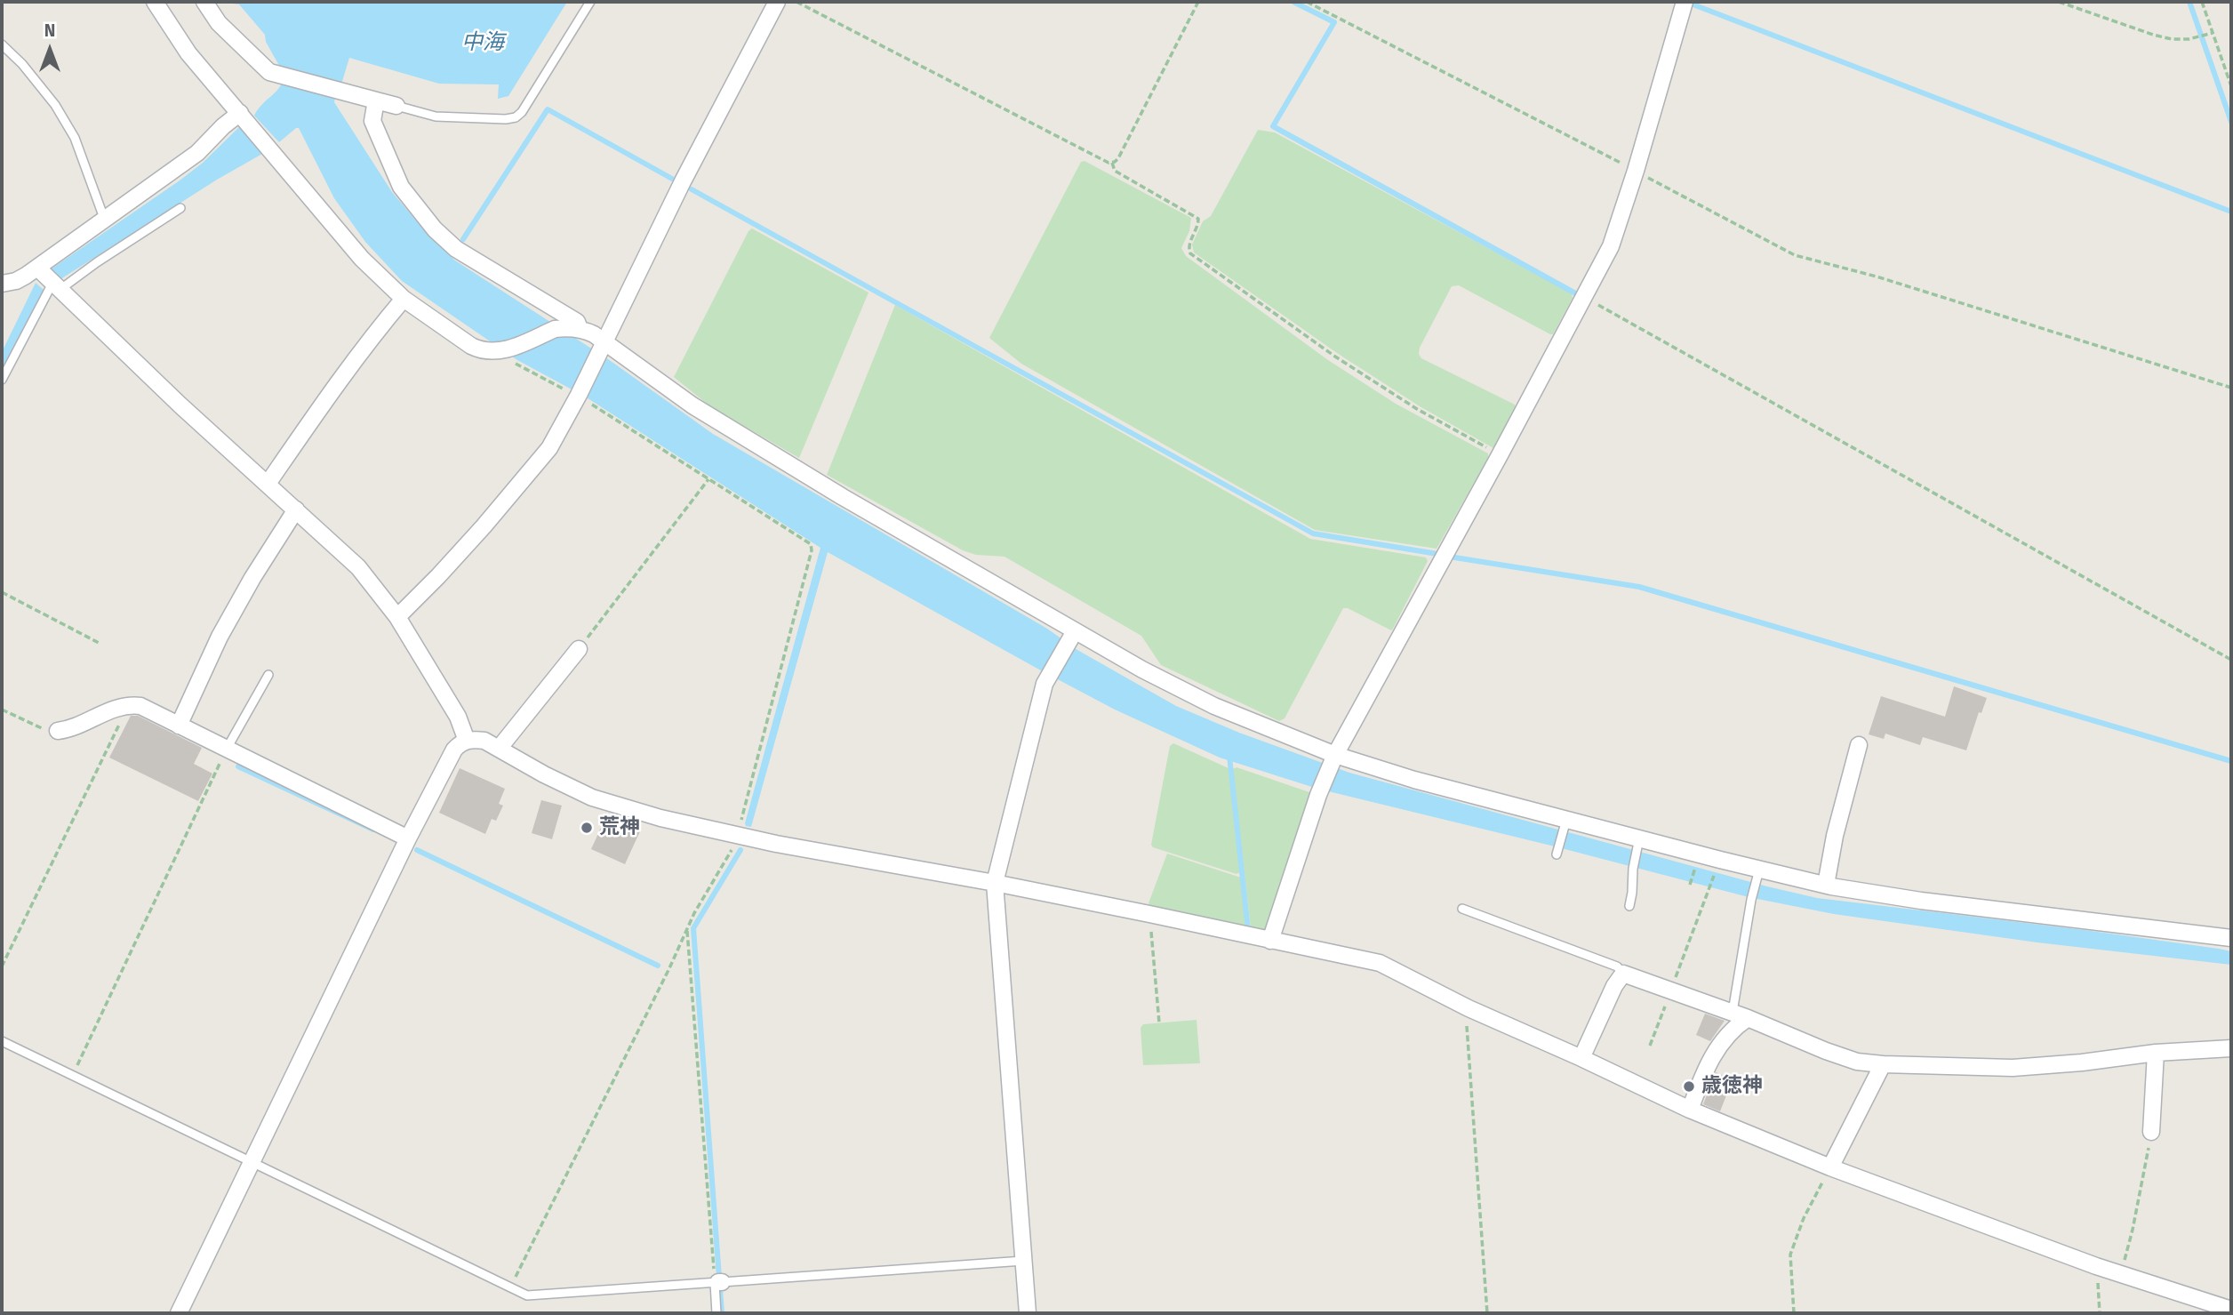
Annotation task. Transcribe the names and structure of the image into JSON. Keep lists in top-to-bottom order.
{
  "water": ["中海"],
  "places": ["荒神", "歳徳神"],
  "north": "top"
}
